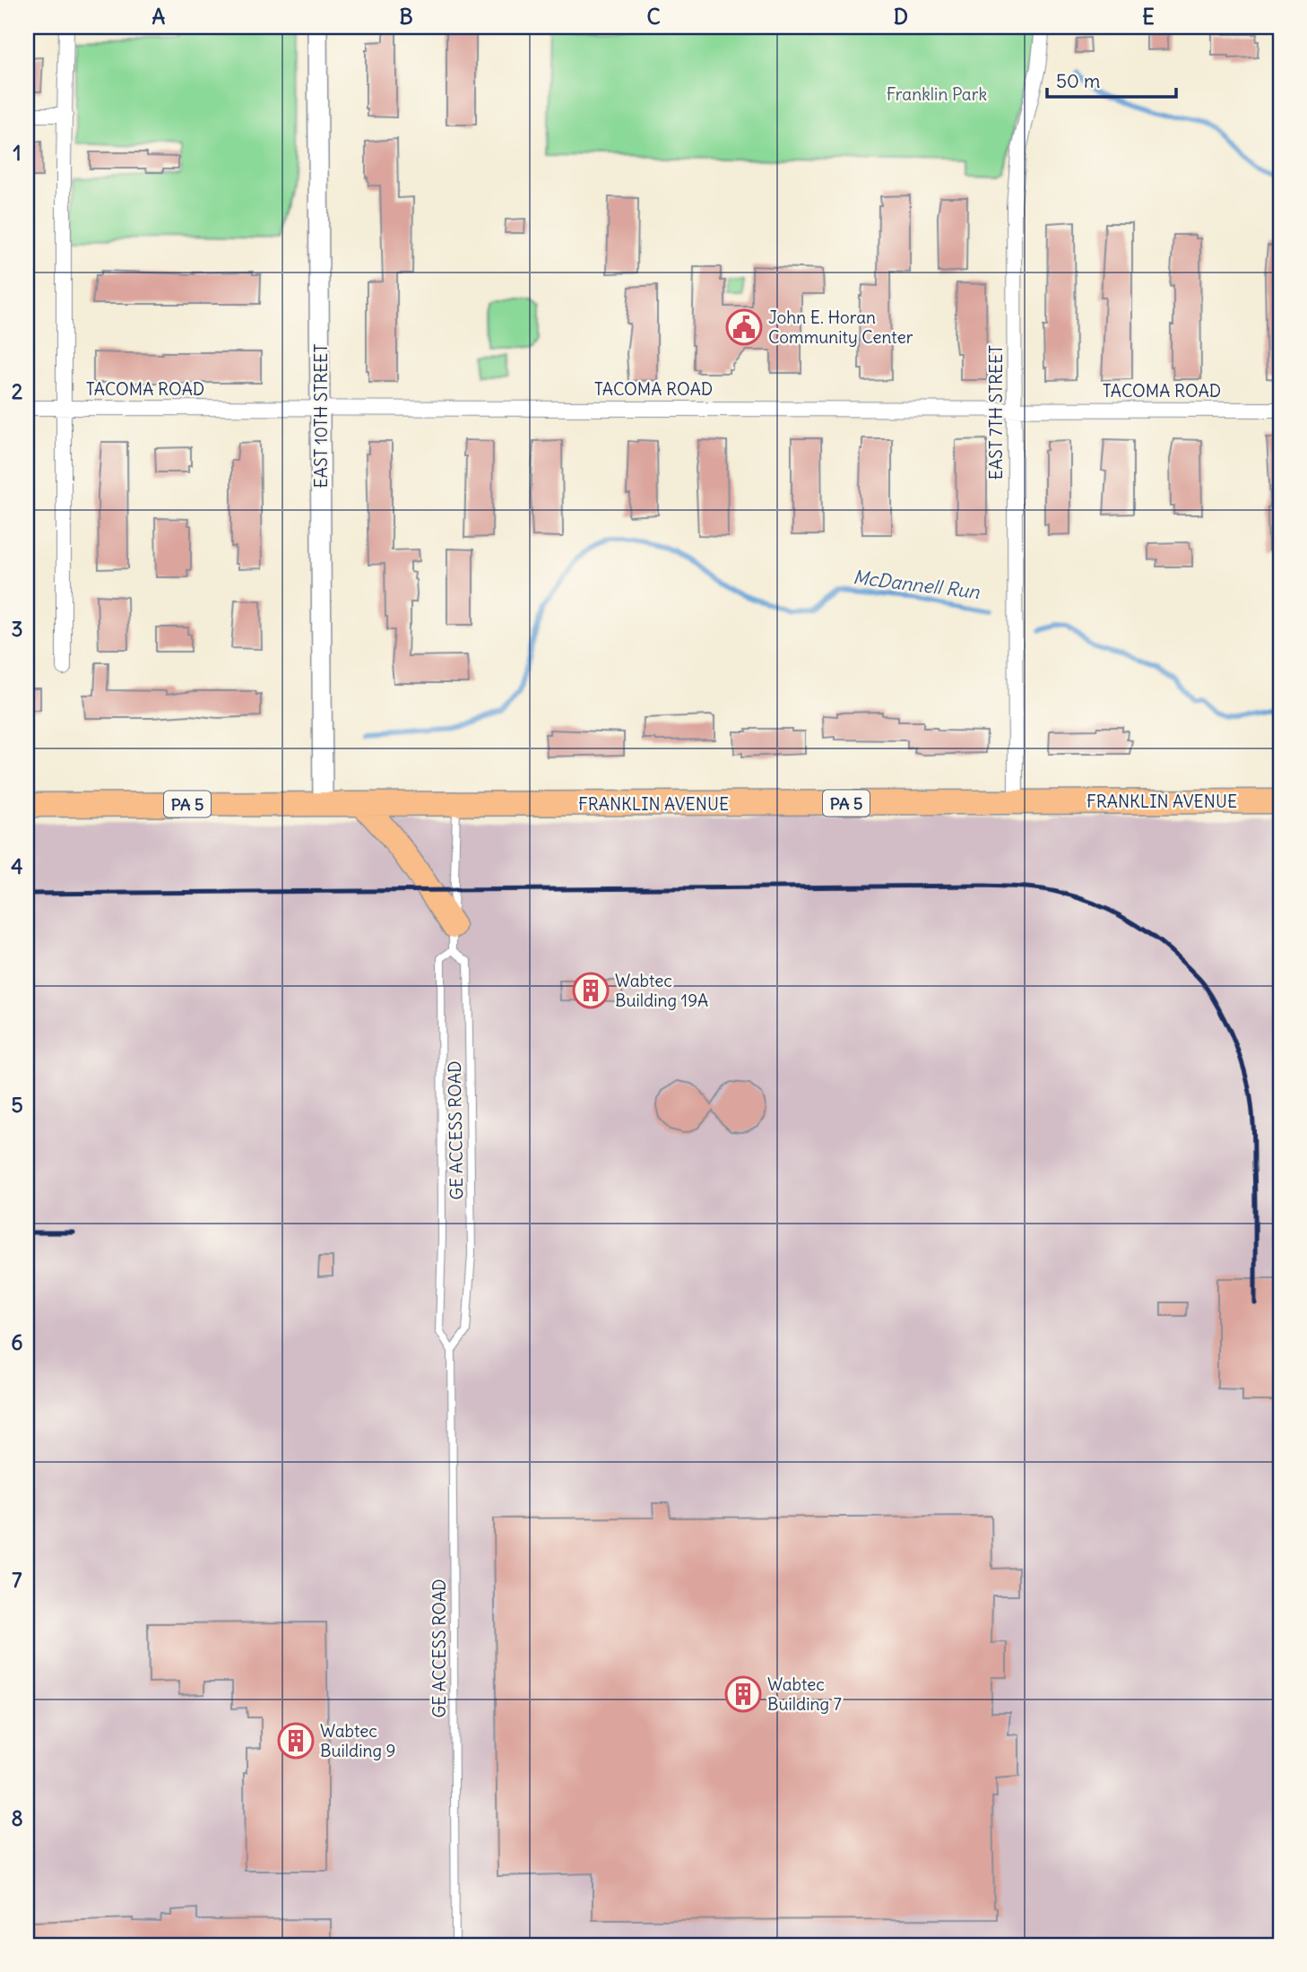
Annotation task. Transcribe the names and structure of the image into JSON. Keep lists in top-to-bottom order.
{
  "streets": {
    "main road": ["FRANKLIN AVENUE", "PA 5"],
    "street": ["TACOMA ROAD", "EAST 7TH STREET", "EAST 10TH STREET"],
    "lane": ["GE ACCESS ROAD"]
  },
  "crossings": [
    ["TACOMA ROAD", "EAST 7TH STREET"],
    ["TACOMA ROAD", "EAST 10TH STREET"],
    ["EAST 7TH STREET", "FRANKLIN AVENUE"],
    ["EAST 10TH STREET", "FRANKLIN AVENUE"],
    ["FRANKLIN AVENUE", "GE ACCESS ROAD"]
  ],
  "water": ["McDannell Run"],
  "parks": ["Franklin Park"],
  "places": {
    "public building": ["John E. Horan Community Center"],
    "building": ["Wabtec Building 19A", "Wabtec Building 7", "Wabtec Building 9"]
  },
  "scale_bar": "50 m",
  "grid": {
    "columns": [
      "A",
      "B",
      "C",
      "D",
      "E"
    ],
    "rows": [
      "1",
      "2",
      "3",
      "4",
      "5",
      "6",
      "7",
      "8"
    ]
  }
}
